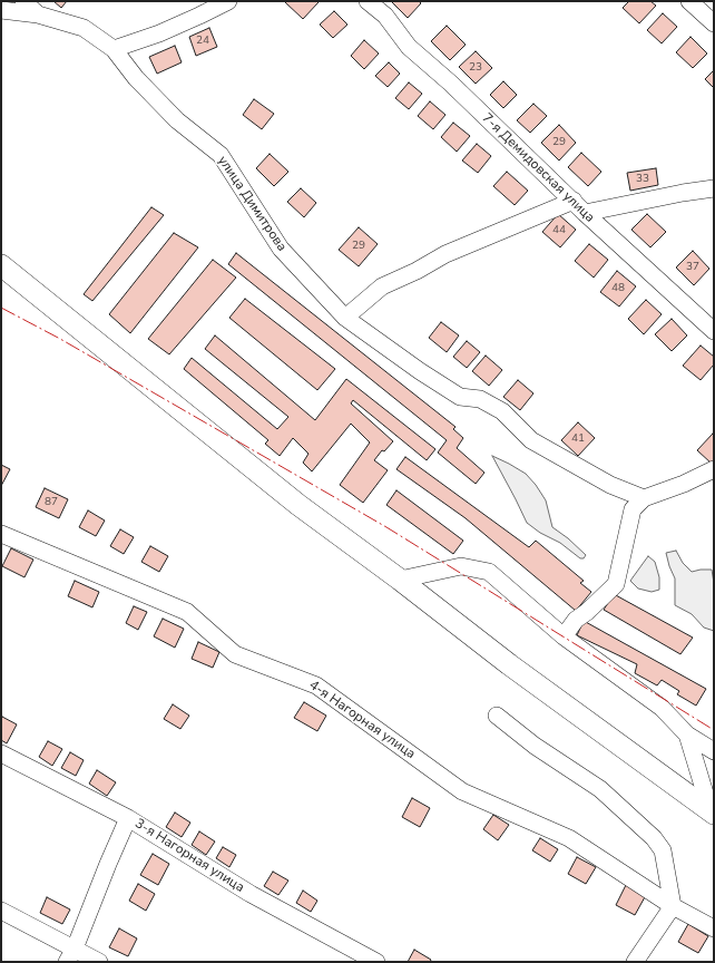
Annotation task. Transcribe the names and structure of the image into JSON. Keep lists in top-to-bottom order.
{
  "streets": {
    "street": [
      "7-я Демидовская улица",
      "улица Димитрова",
      "4-я Нагорная улица",
      "3-я Нагорная улица"
    ]
  },
  "house_numbers": [
    "24",
    "23",
    "29",
    "33",
    "44",
    "29",
    "37",
    "48",
    "41",
    "87"
  ]
}
